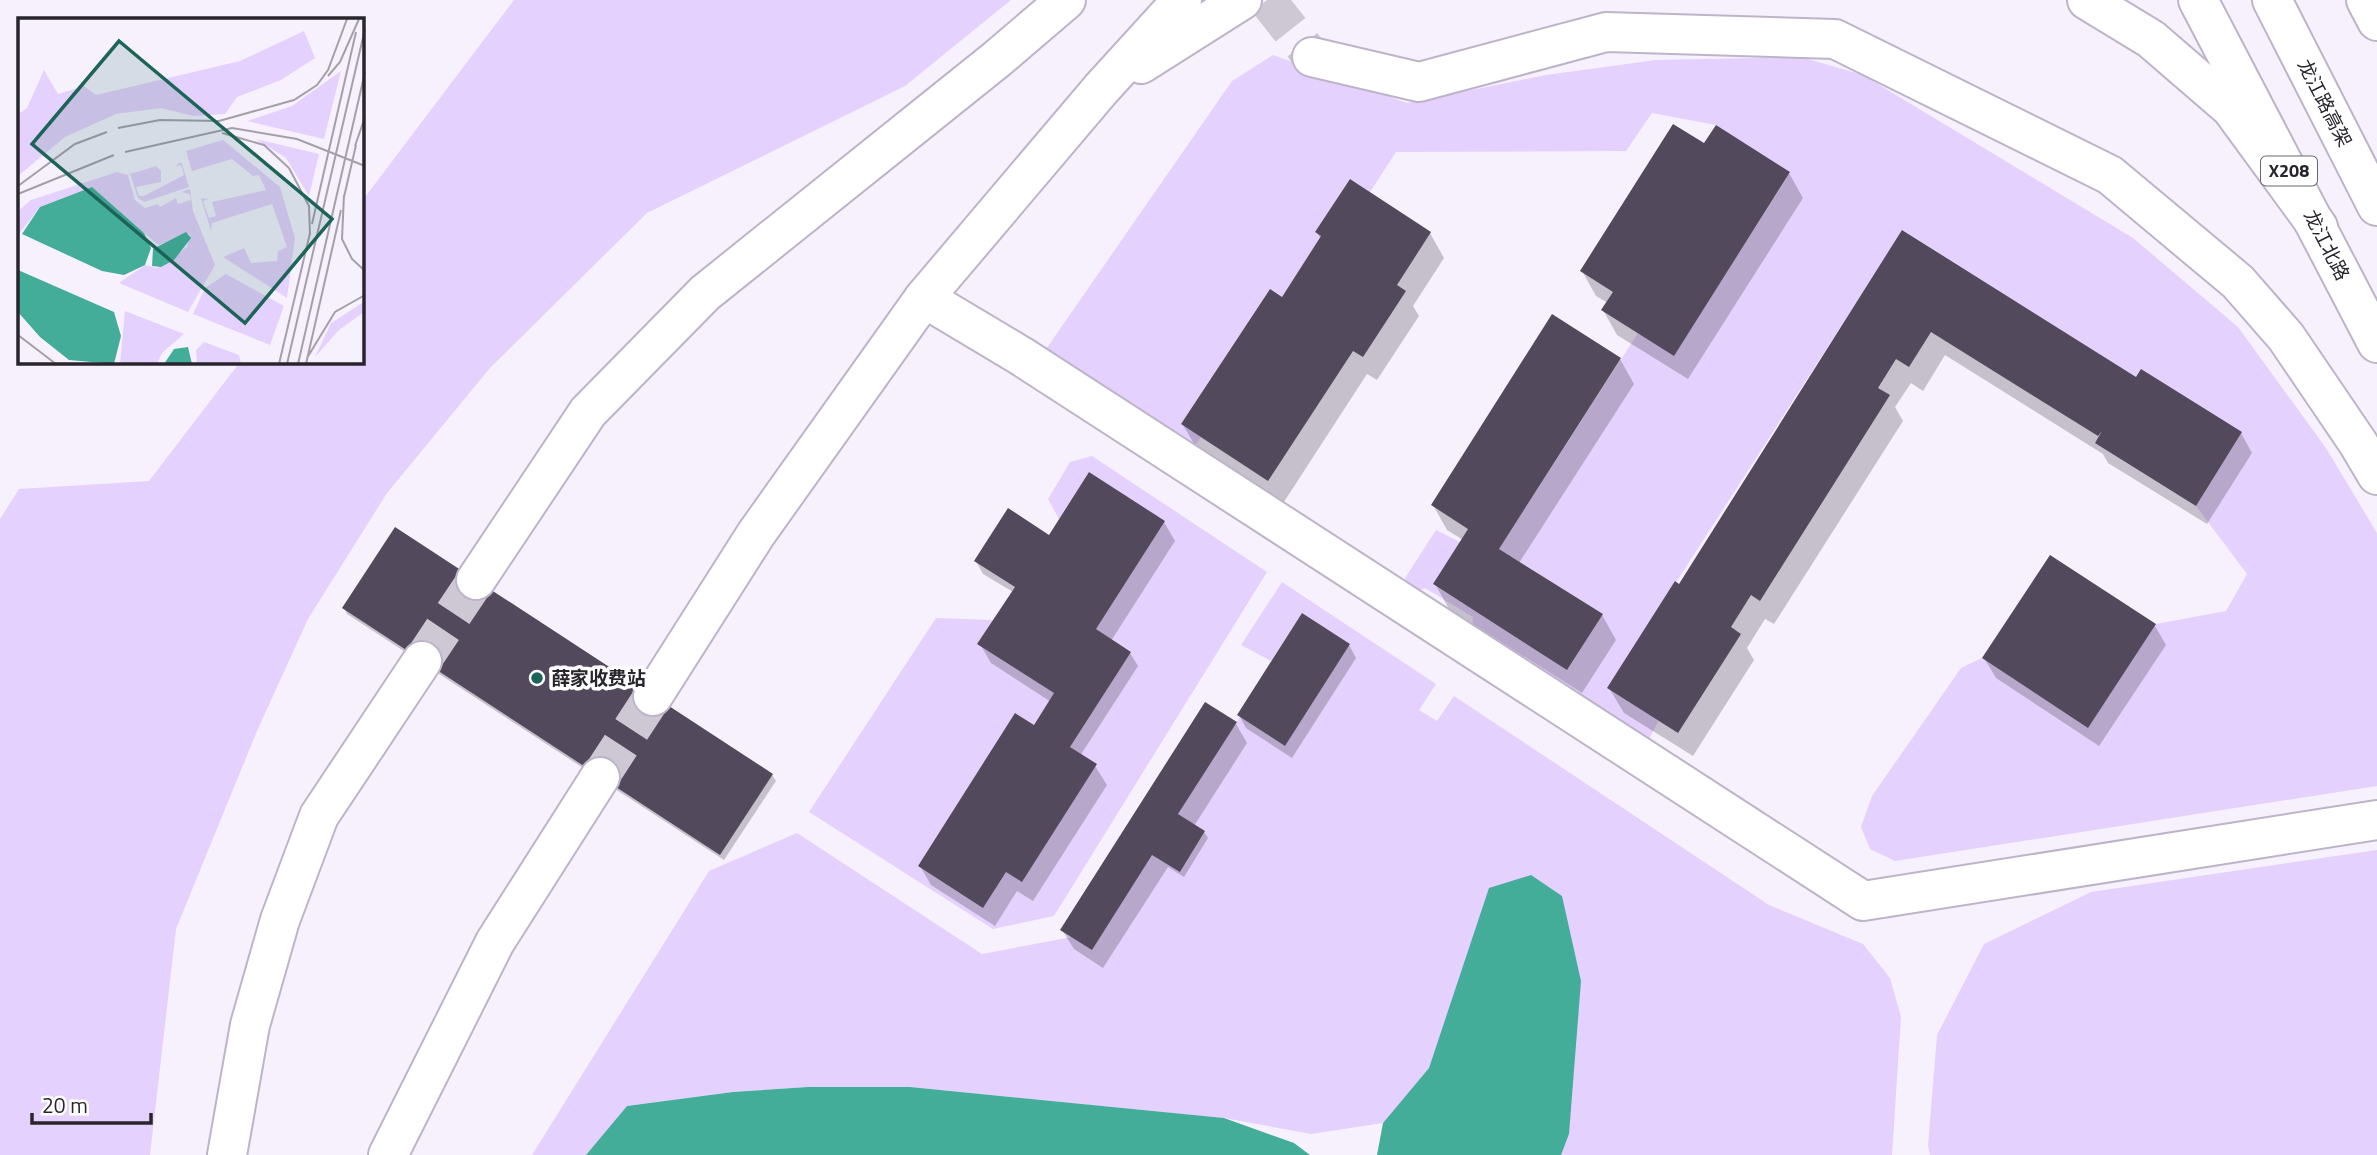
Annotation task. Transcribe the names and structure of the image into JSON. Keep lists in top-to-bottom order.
{
  "streets": {
    "main road": ["龙江路高架", "X208", "龙江北路"]
  },
  "places": ["薛家收费站"],
  "scale_bar": "20 m"
}
